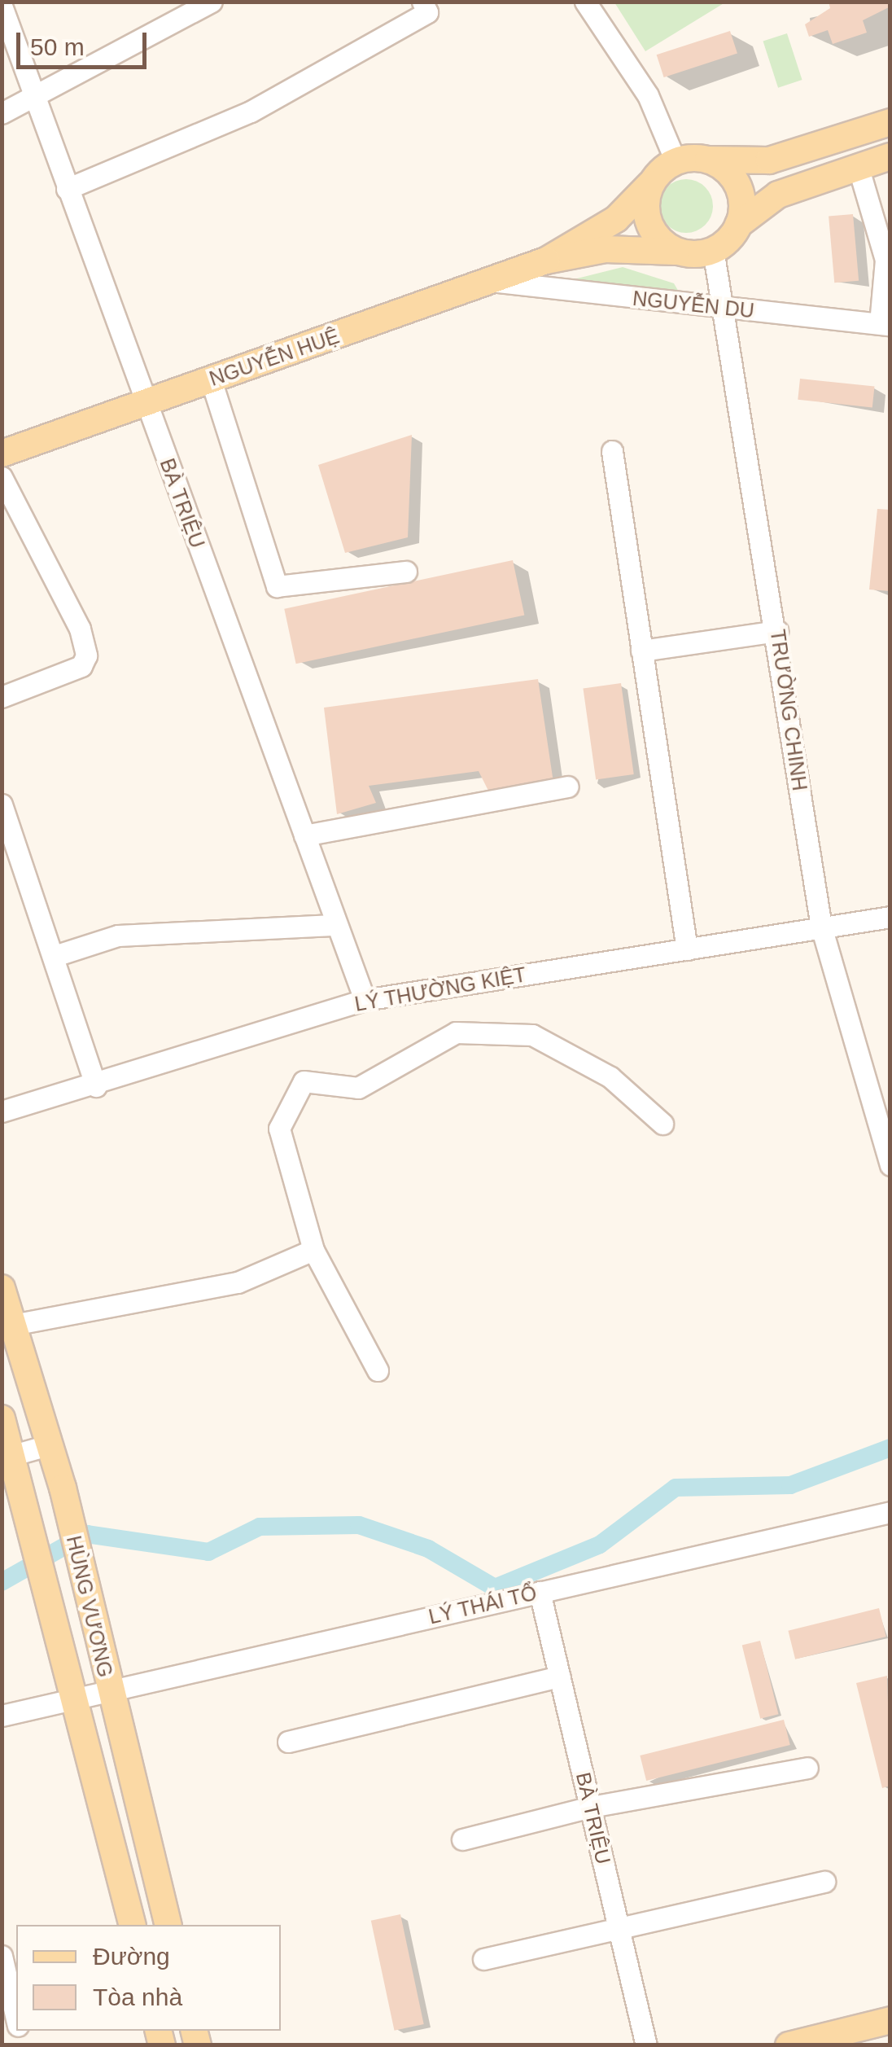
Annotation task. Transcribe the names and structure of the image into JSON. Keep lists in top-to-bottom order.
{
  "streets": {
    "main road": ["NGUYỄN HUỆ", "HÙNG VƯƠNG"],
    "street": [
      "NGUYỄN DU",
      "BÀ TRIỆU",
      "TRƯỜNG CHINH",
      "LÝ THƯỜNG KIỆT",
      "LÝ THÁI TỔ"
    ]
  },
  "crossings": [
    ["NGUYỄN DU", "NGUYỄN HUỆ"],
    ["NGUYỄN DU", "TRƯỜNG CHINH"],
    ["NGUYỄN HUỆ", "BÀ TRIỆU"],
    ["BÀ TRIỆU", "LÝ THƯỜNG KIỆT"],
    ["BÀ TRIỆU", "LÝ THÁI TỔ"],
    ["TRƯỜNG CHINH", "LÝ THƯỜNG KIỆT"],
    ["LÝ THÁI TỔ", "HÙNG VƯƠNG"]
  ],
  "legend": ["Đường", "Tòa nhà"],
  "scale_bar": "50 m"
}
